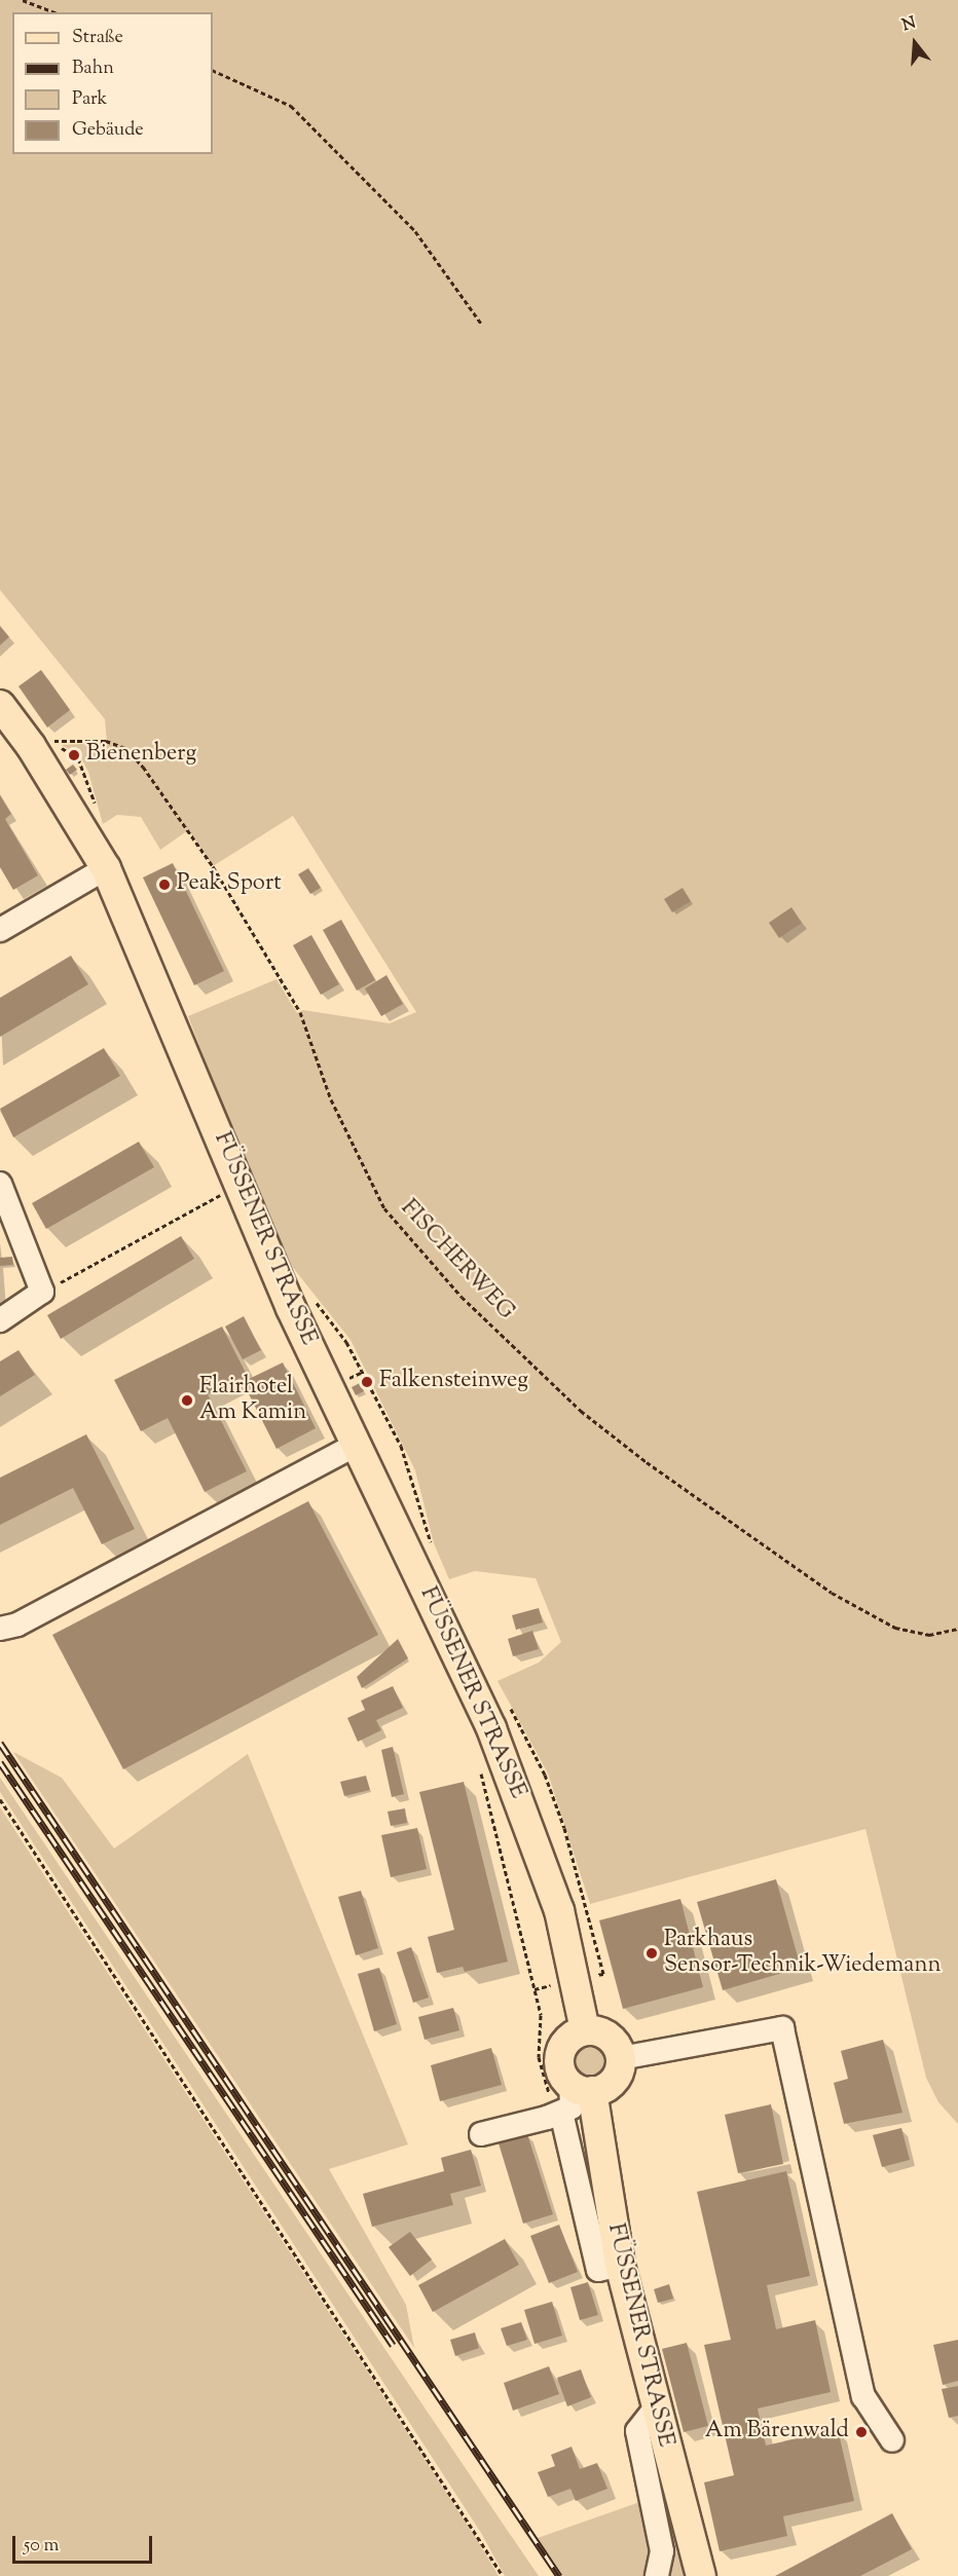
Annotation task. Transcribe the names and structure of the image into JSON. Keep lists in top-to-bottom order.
{
  "streets": {
    "main road": ["FÜSSENER STRASSE"],
    "path": ["FISCHERWEG"]
  },
  "crossings": [
    ["FÜSSENER STRASSE", "FISCHERWEG"]
  ],
  "places": [
    "Bienenberg",
    "Peak Sport",
    "Falkensteinweg",
    "Flairhotel Am Kamin",
    "Parkhaus Sensor-Technik-Wiedemann",
    "Am Bärenwald"
  ],
  "legend": [
    "Straße",
    "Bahn",
    "Park",
    "Gebäude"
  ],
  "scale_bar": "50 m",
  "north": "top"
}
